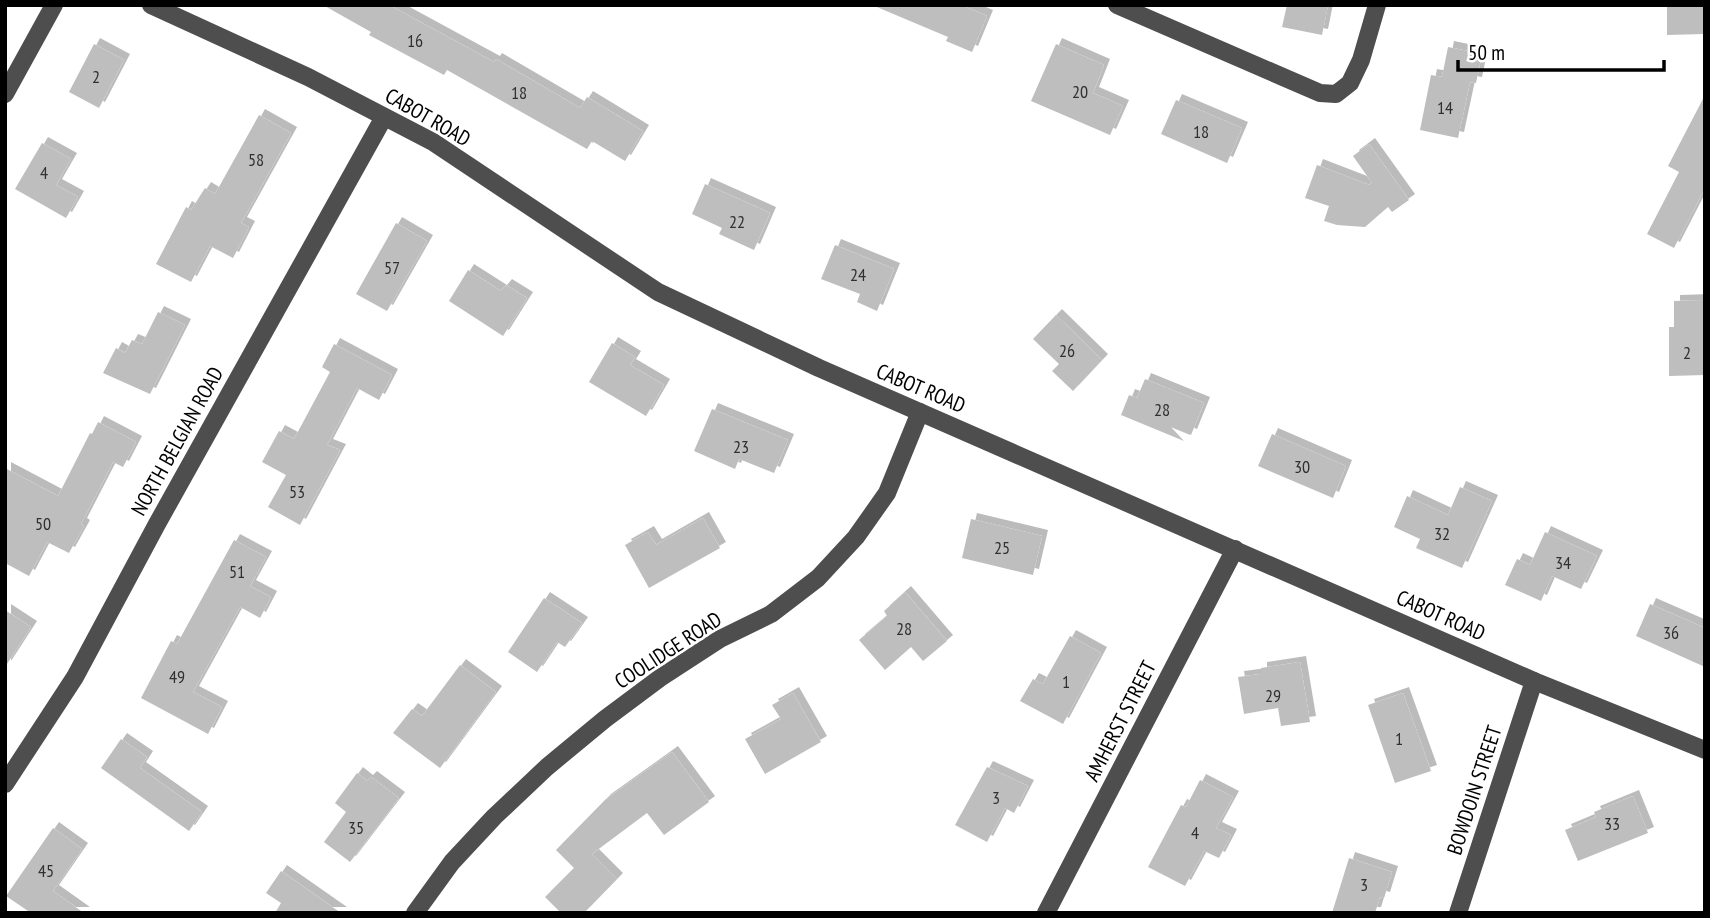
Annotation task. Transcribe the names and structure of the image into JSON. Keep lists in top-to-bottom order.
{
  "streets": {
    "street": [
      "CABOT ROAD",
      "NORTH BELGIAN ROAD",
      "COOLIDGE ROAD",
      "AMHERST STREET",
      "BOWDOIN STREET"
    ]
  },
  "crossings": [
    ["CABOT ROAD", "NORTH BELGIAN ROAD"],
    ["CABOT ROAD", "COOLIDGE ROAD"],
    ["CABOT ROAD", "AMHERST STREET"],
    ["CABOT ROAD", "BOWDOIN STREET"]
  ],
  "house_numbers": [
    "16",
    "2",
    "20",
    "18",
    "14",
    "18",
    "58",
    "4",
    "22",
    "57",
    "24",
    "26",
    "2",
    "28",
    "23",
    "30",
    "53",
    "50",
    "32",
    "25",
    "34",
    "51",
    "28",
    "36",
    "49",
    "1",
    "29",
    "1",
    "3",
    "33",
    "35",
    "4",
    "45",
    "3"
  ],
  "scale_bar": "50 m"
}
